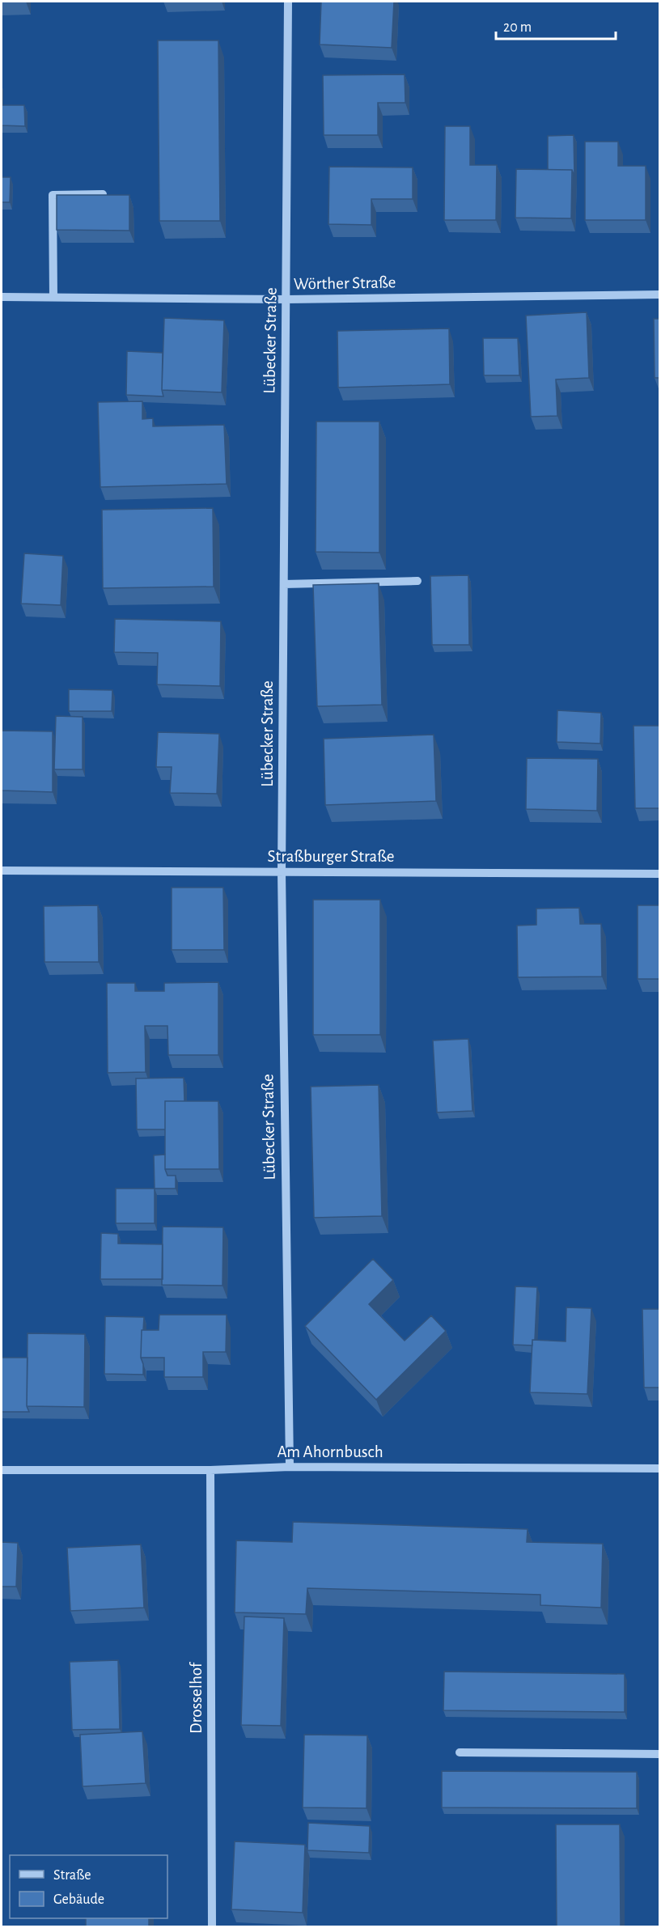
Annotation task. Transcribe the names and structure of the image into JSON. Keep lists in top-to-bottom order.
{
  "streets": {
    "street": [
      "Wörther Straße",
      "Lübecker Straße",
      "Straßburger Straße",
      "Am Ahornbusch",
      "Drosselhof"
    ]
  },
  "crossings": [
    ["Wörther Straße", "Lübecker Straße"],
    ["Lübecker Straße", "Straßburger Straße"],
    ["Lübecker Straße", "Am Ahornbusch"],
    ["Am Ahornbusch", "Drosselhof"]
  ],
  "legend": ["Straße", "Gebäude"],
  "scale_bar": "20 m"
}
